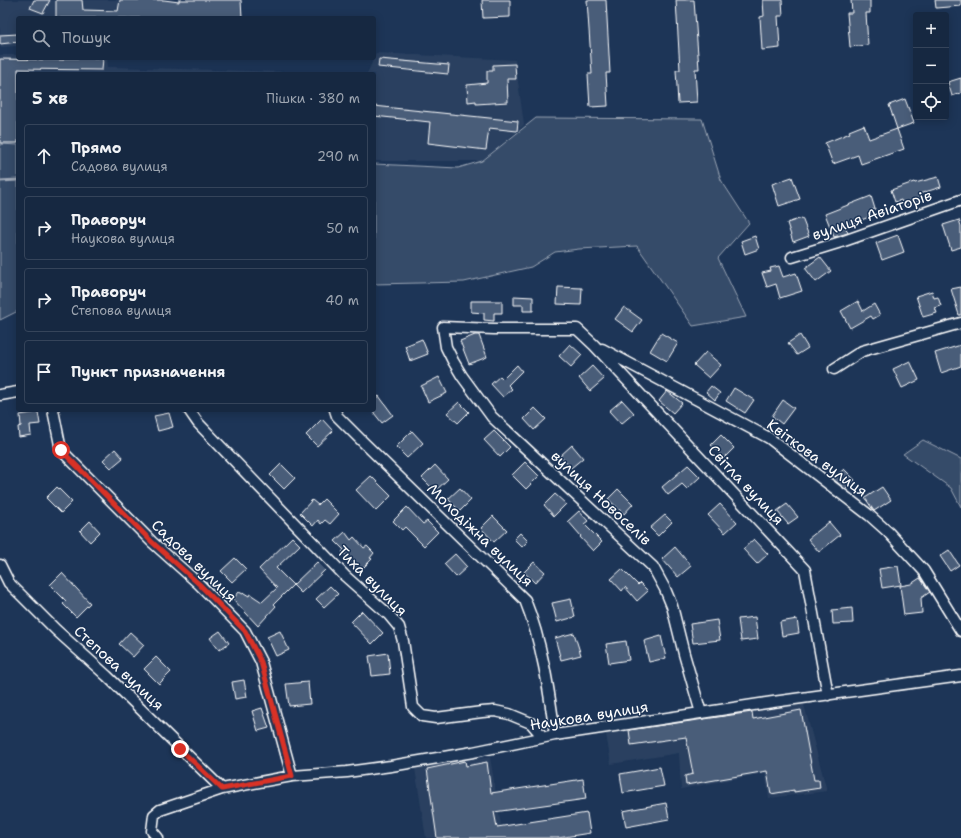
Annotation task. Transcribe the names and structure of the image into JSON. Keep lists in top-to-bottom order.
{
  "streets": {
    "street": [
      "вулиця Авіаторів",
      "Квіткова вулиця",
      "Світла вулиця",
      "вулиця Новоселів",
      "Молодіжна вулиця",
      "Садова вулиця",
      "Тиха вулиця",
      "Степова вулиця",
      "Наукова вулиця"
    ]
  },
  "crossings": [
    ["Квіткова вулиця", "Світла вулиця"],
    ["Світла вулиця", "вулиця Новоселів"],
    ["Світла вулиця", "Наукова вулиця"],
    ["вулиця Новоселів", "Наукова вулиця"],
    ["Молодіжна вулиця", "Наукова вулиця"],
    ["Садова вулиця", "Наукова вулиця"],
    ["Тиха вулиця", "Наукова вулиця"],
    ["Степова вулиця", "Наукова вулиця"]
  ],
  "page": {
    "map_buttons": ["+", "−"],
    "search": "Пошук",
    "heading": ["5 хв", "Пішки · 380 m"],
    "list": [
      ["Прямо", "Садова вулиця", "290 m"],
      ["Праворуч", "Наукова вулиця", "50 m"],
      ["Праворуч", "Степова вулиця", "40 m"],
      "Пункт призначення"
    ]
  }
}
